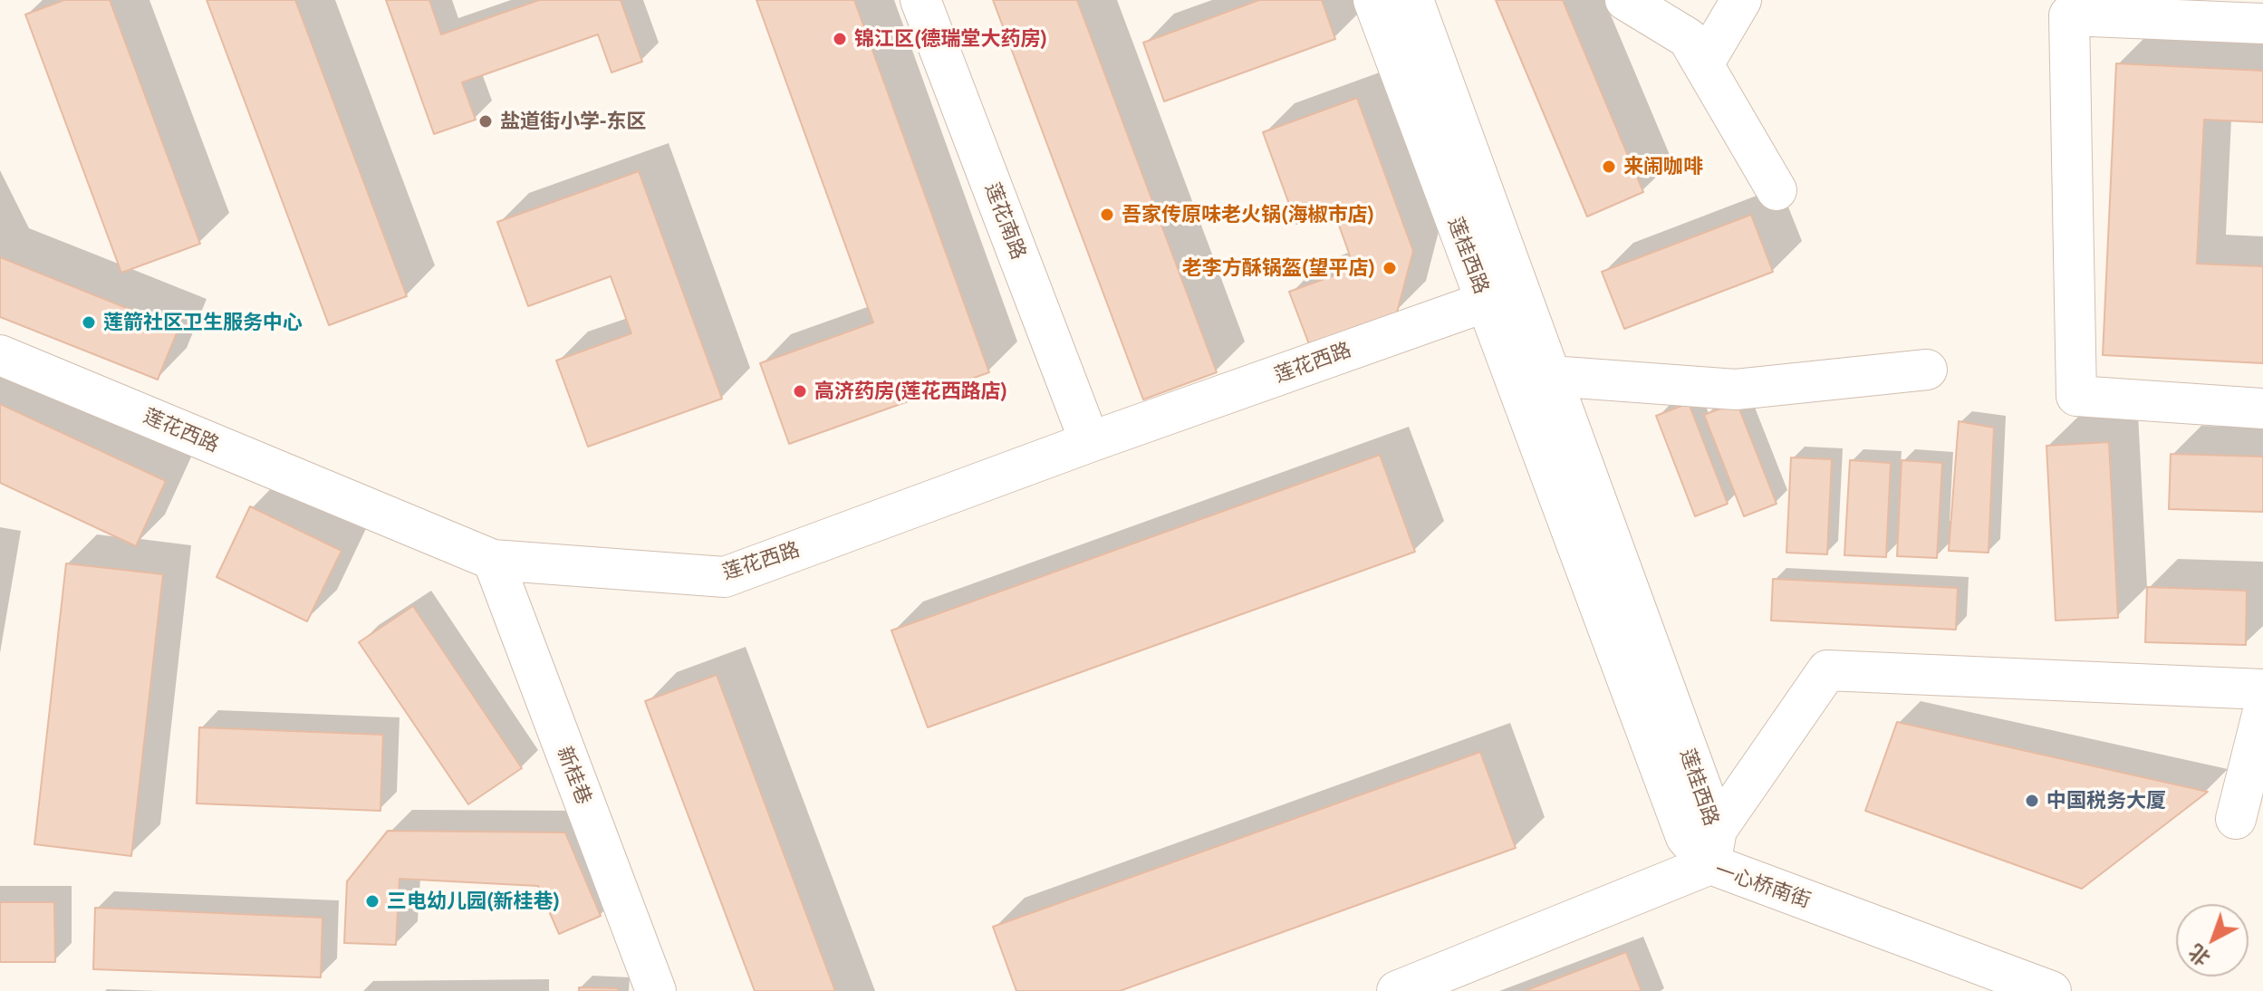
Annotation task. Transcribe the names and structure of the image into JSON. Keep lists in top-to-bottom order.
{
  "streets": {
    "street": [
      "莲花南路",
      "莲桂西路",
      "莲花西路",
      "新桂巷",
      "一心桥南街"
    ]
  },
  "crossings": [
    ["莲花南路", "莲花西路"],
    ["莲桂西路", "莲花西路"],
    ["莲桂西路", "一心桥南街"],
    ["莲花西路", "新桂巷"]
  ],
  "places": [
    "锦江区(德瑞堂大药房)",
    "盐道街小学-东区",
    "来闹咖啡",
    "吾家传原味老火锅(海椒市店)",
    "老李方酥锅盔(望平店)",
    "莲箭社区卫生服务中心",
    "高济药房(莲花西路店)",
    "中国税务大厦",
    "三电幼儿园(新桂巷)"
  ],
  "north": "bottom left"
}
